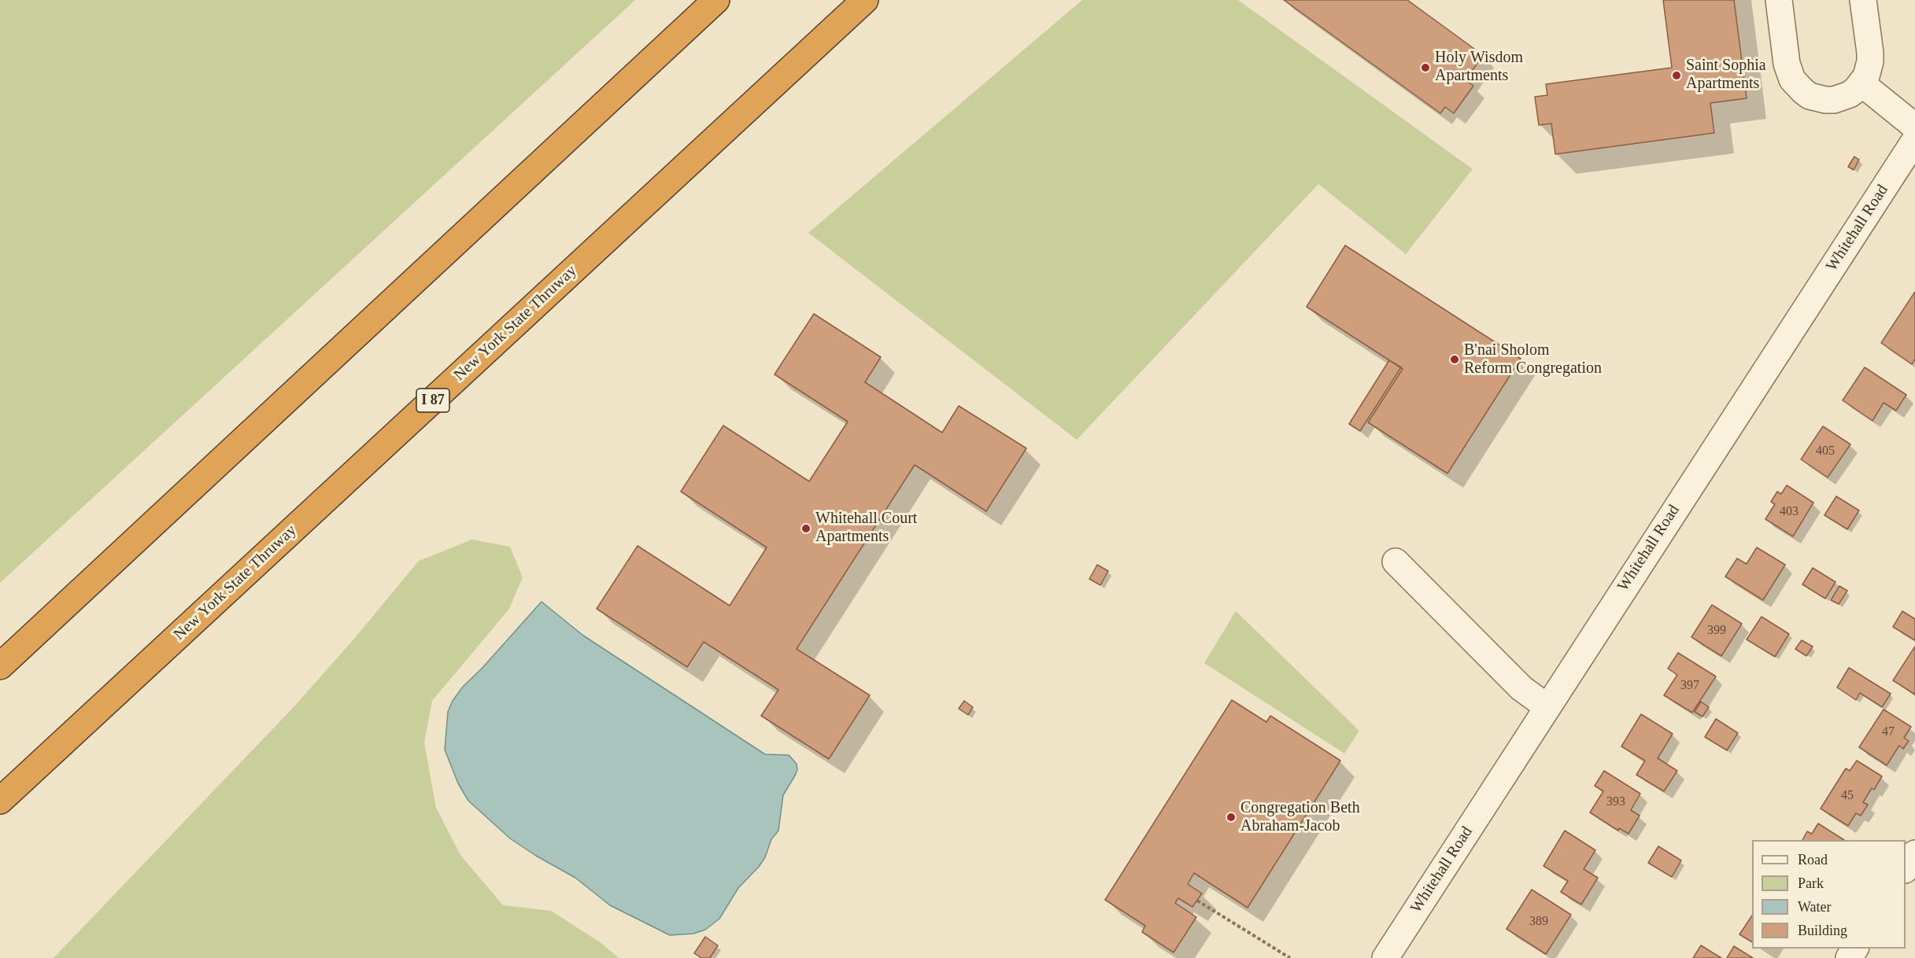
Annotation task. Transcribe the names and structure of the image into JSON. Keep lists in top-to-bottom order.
{
  "streets": {
    "highway": ["New York State Thruway", "I 87"],
    "street": ["Whitehall Road"]
  },
  "places": [
    "Holy Wisdom Apartments",
    "Saint Sophia Apartments",
    "B'nai Sholom Reform Congregation",
    "Whitehall Court Apartments",
    "Congregation Beth Abraham-Jacob"
  ],
  "house_numbers": [
    "405",
    "403",
    "399",
    "397",
    "47",
    "45",
    "393",
    "389"
  ],
  "legend": [
    "Road",
    "Park",
    "Water",
    "Building"
  ]
}
